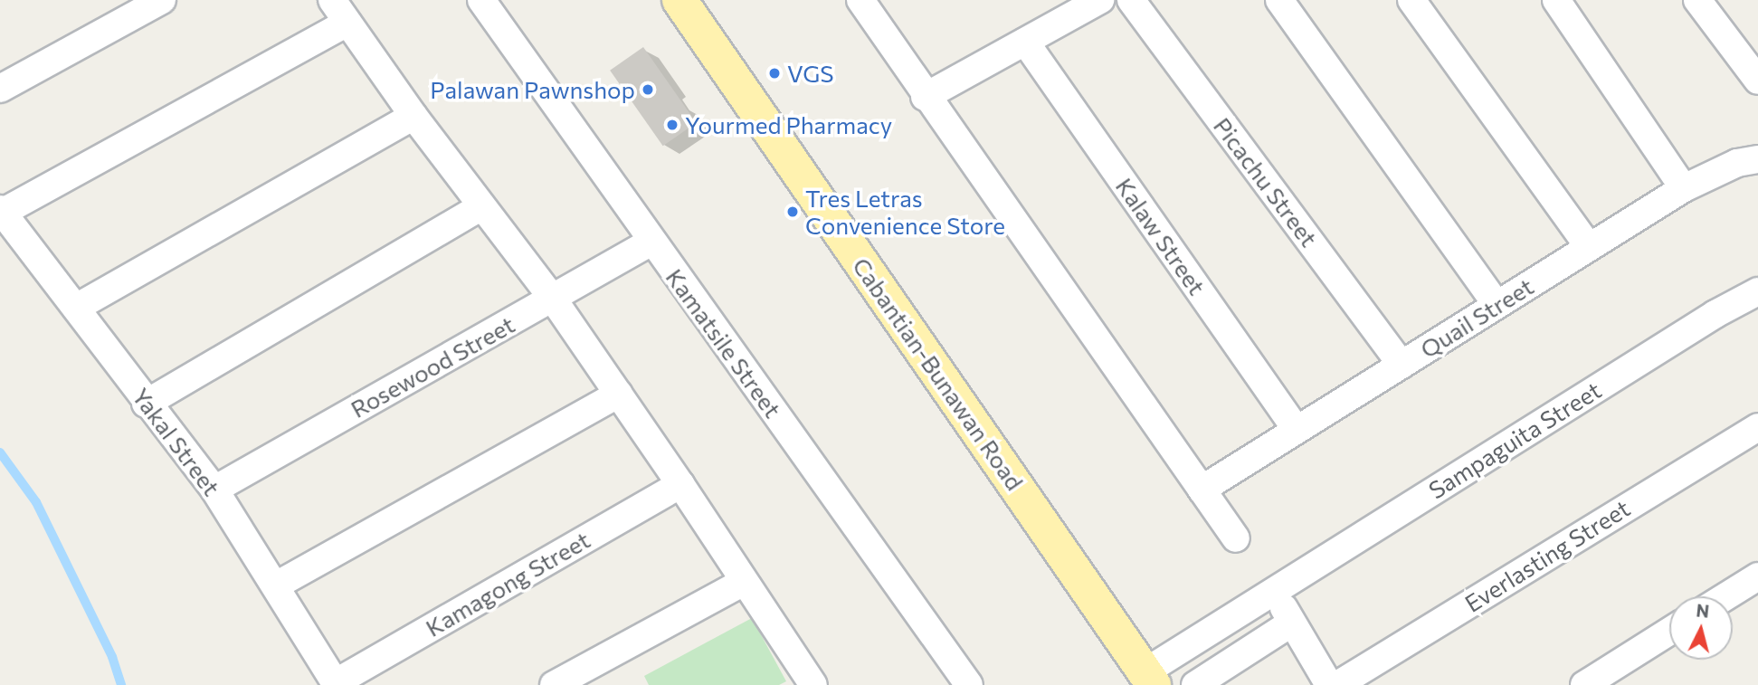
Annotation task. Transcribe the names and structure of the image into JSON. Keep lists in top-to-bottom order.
{
  "streets": {
    "main road": ["Cabantian-Bunawan Road"],
    "street": [
      "Picachu Street",
      "Kalaw Street",
      "Quail Street",
      "Kamatsile Street",
      "Rosewood Street",
      "Sampaguita Street",
      "Yakal Street",
      "Everlasting Street",
      "Kamagong Street"
    ]
  },
  "crossings": [
    ["Picachu Street", "Quail Street"],
    ["Kalaw Street", "Quail Street"],
    ["Kamatsile Street", "Rosewood Street"],
    ["Rosewood Street", "Yakal Street"],
    ["Cabantian-Bunawan Road", "Sampaguita Street"],
    ["Yakal Street", "Kamagong Street"]
  ],
  "places": [
    "VGS",
    "Palawan Pawnshop",
    "Yourmed Pharmacy",
    "Tres Letras Convenience Store"
  ],
  "north": "top"
}
